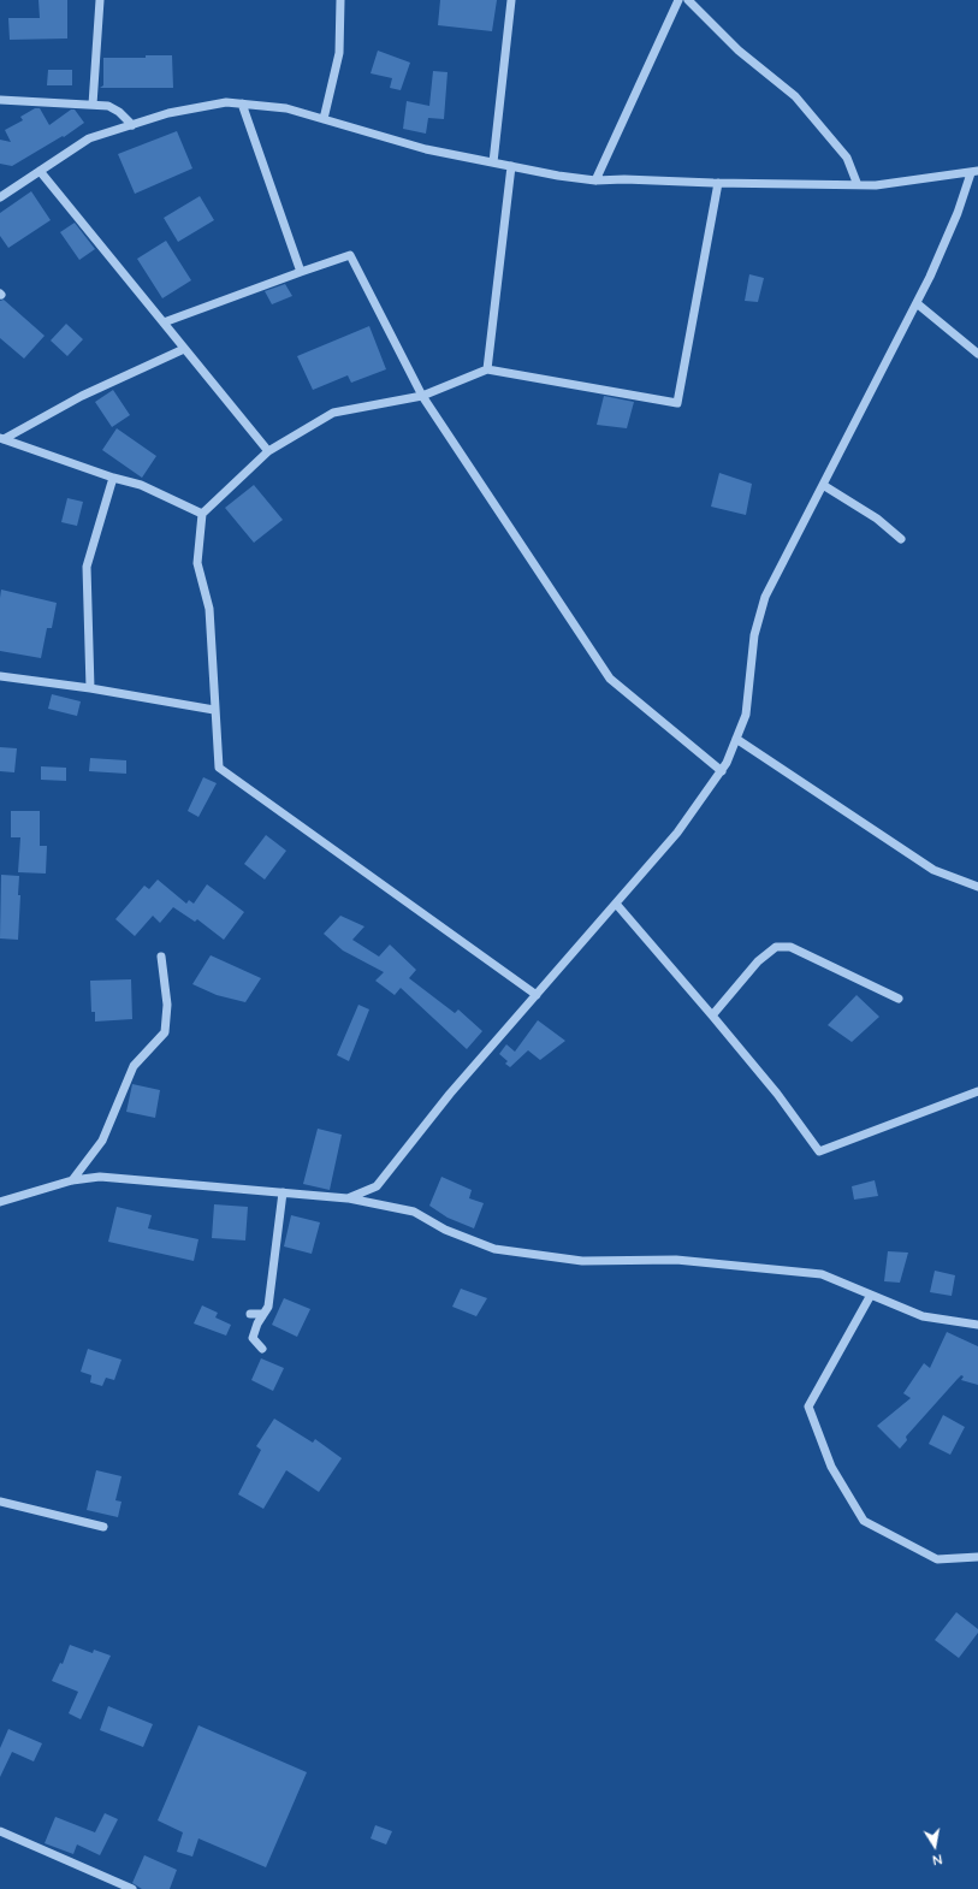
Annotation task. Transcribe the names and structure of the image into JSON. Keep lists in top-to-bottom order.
{
  "north": "bottom"
}
